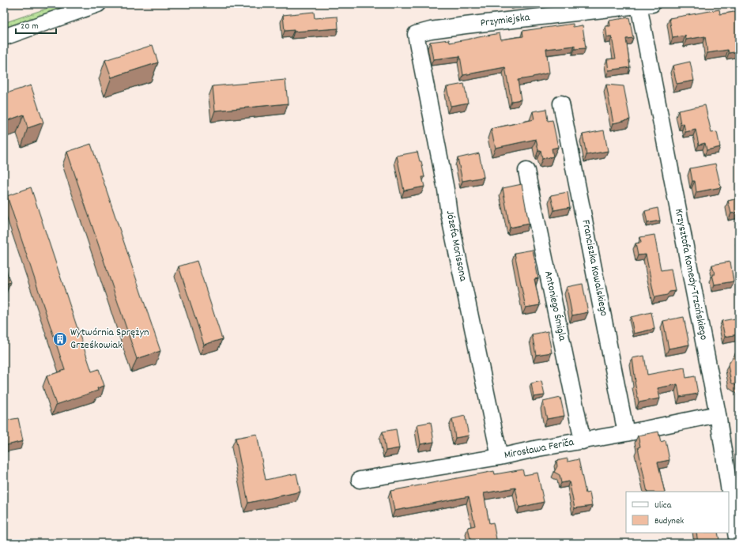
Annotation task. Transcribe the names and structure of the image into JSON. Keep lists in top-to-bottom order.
{
  "streets": {
    "street": [
      "Przymiejska",
      "Józefa Morissona",
      "Franciszka Kowalskiego",
      "Krzysztofa Komedy-Trzcińskiego",
      "Antoniego Śmigla",
      "Mirosława Feriča"
    ]
  },
  "crossings": [
    ["Przymiejska", "Józefa Morissona"],
    ["Przymiejska", "Krzysztofa Komedy-Trzcińskiego"],
    ["Józefa Morissona", "Mirosława Feriča"],
    ["Franciszka Kowalskiego", "Mirosława Feriča"],
    ["Krzysztofa Komedy-Trzcińskiego", "Mirosława Feriča"],
    ["Antoniego Śmigla", "Mirosława Feriča"]
  ],
  "places": {
    "building": ["Wytwórnia Sprężyn Grześkowiak"]
  },
  "legend": ["Ulica", "Budynek"],
  "scale_bar": "20 m"
}
